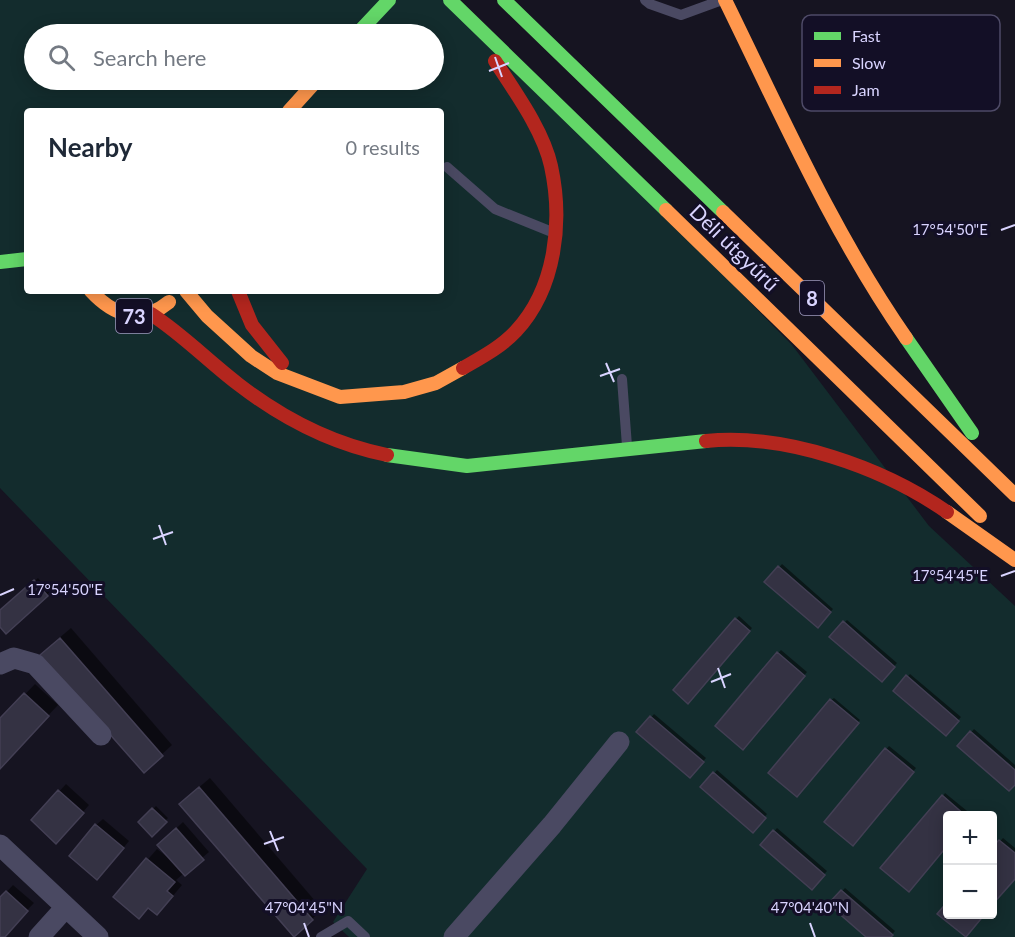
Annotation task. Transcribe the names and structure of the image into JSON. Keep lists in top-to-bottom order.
{
  "streets": {
    "main road": ["Déli útgyűrű", "8", "73"]
  },
  "legend": ["Fast", "Slow", "Jam"],
  "page": {
    "search": "Search here",
    "heading": ["Nearby", "0 results"],
    "map_buttons": ["+", "−"]
  },
  "coordinates": [
    "17°54'50\"E",
    "17°54'45\"E",
    "47°04'45\"N",
    "47°04'40\"N"
  ]
}
